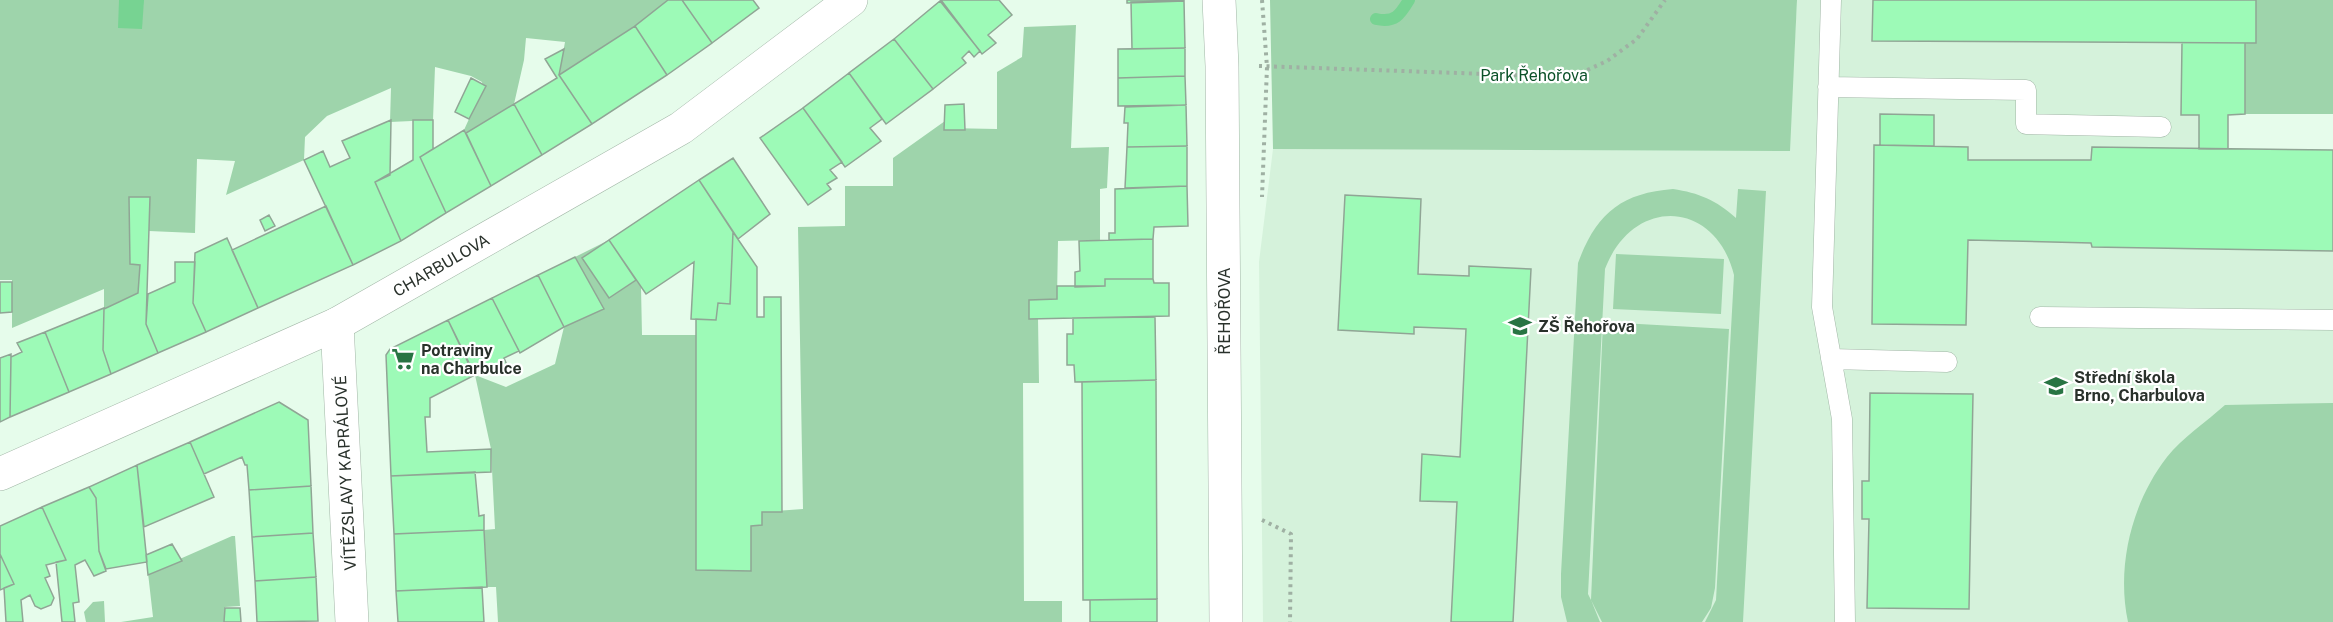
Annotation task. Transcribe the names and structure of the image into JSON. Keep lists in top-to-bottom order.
{
  "streets": {
    "street": ["CHARBULOVA", "ŘEHOŘOVA", "VÍTĚZSLAVY KAPRÁLOVÉ"]
  },
  "crossings": [
    ["CHARBULOVA", "VÍTĚZSLAVY KAPRÁLOVÉ"]
  ],
  "parks": ["Park Řehořova"],
  "places": {
    "school or university": ["ZŠ Řehořova", "Střední škola Brno, Charbulova"],
    "supermarket": ["Potraviny na Charbulce"]
  }
}
